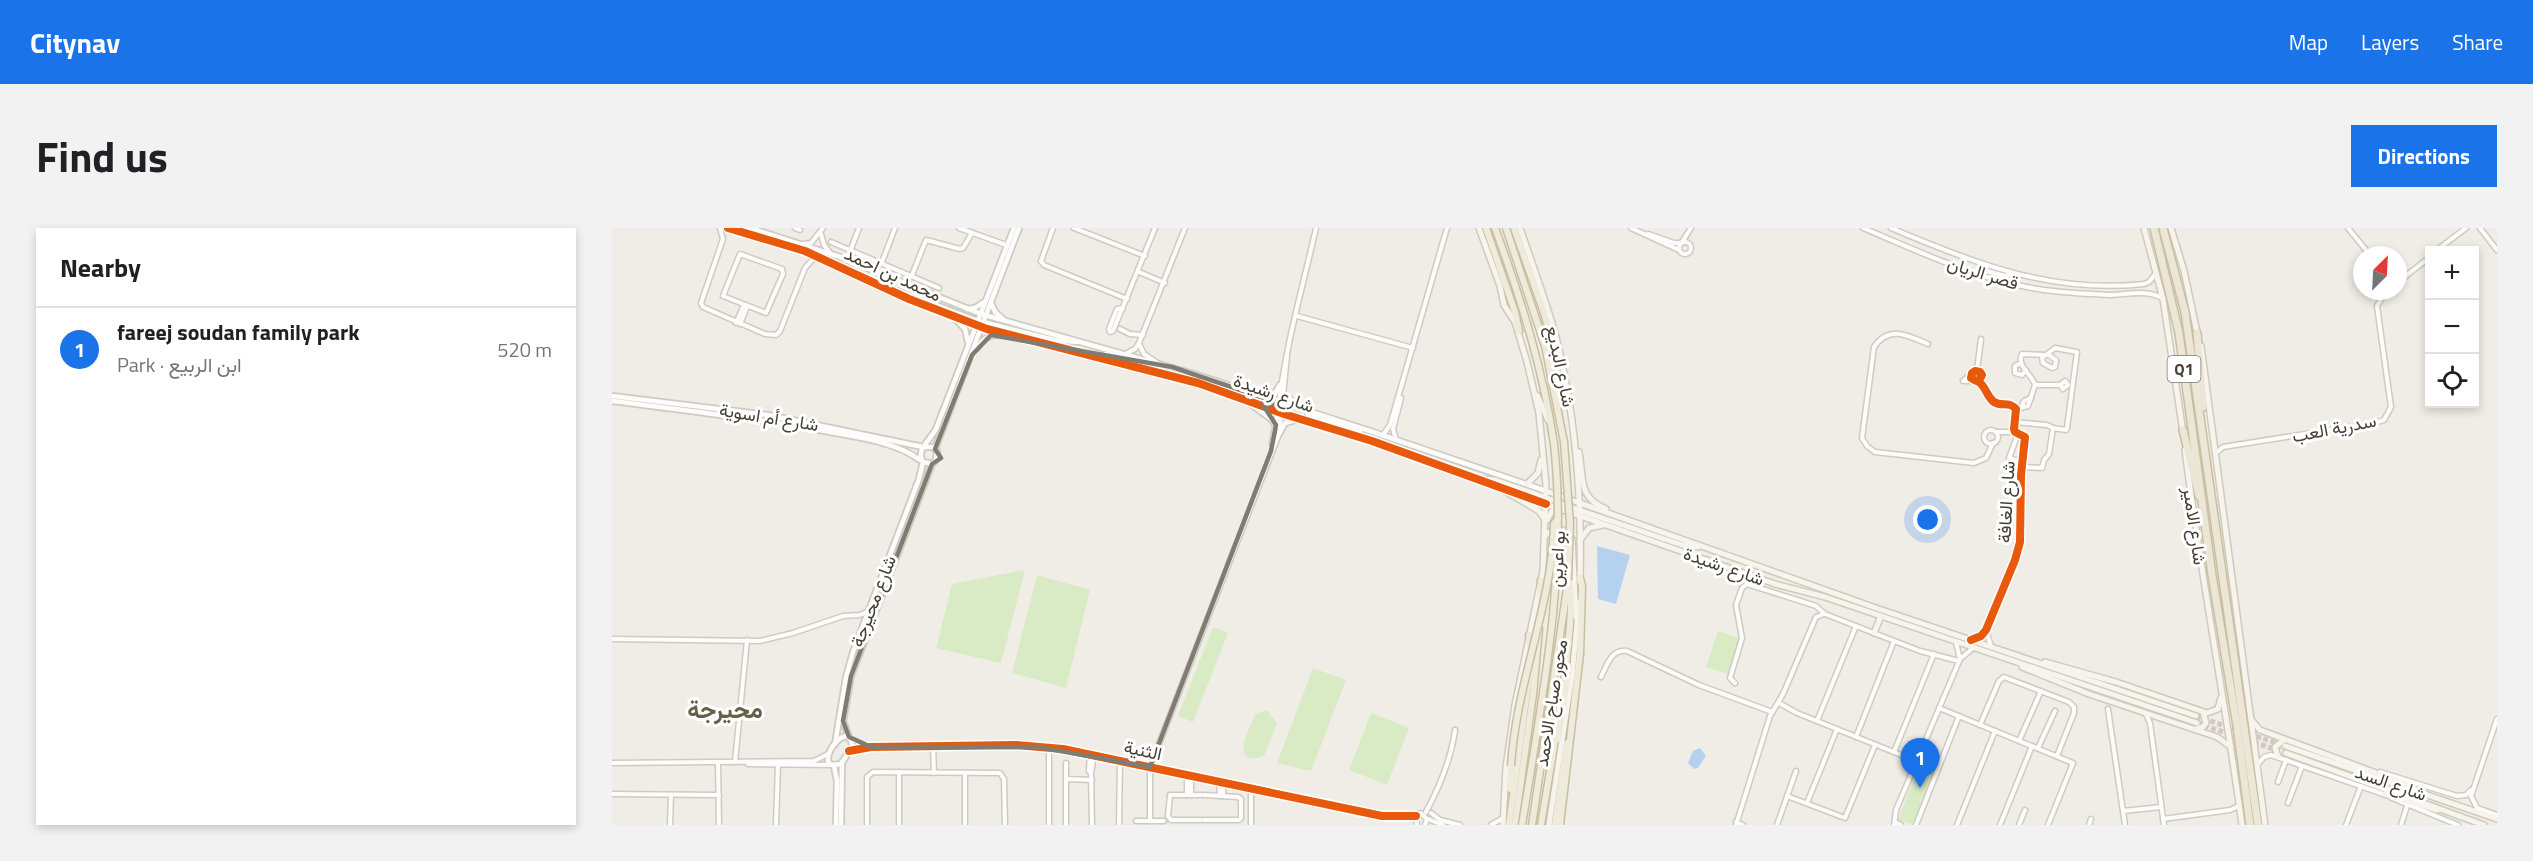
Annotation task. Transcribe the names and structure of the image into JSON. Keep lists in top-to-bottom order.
{
  "streets": {
    "highway": [
      "Q1",
      "شارع الامير",
      "بو اعرين",
      "محور صباح الاحمد"
    ],
    "main road": ["شارع البديع", "شارع رشيدة", "شارع السد"],
    "street": [
      "قصر الريان",
      "محمد بن احمد",
      "شارع أم اسوية",
      "سدرية العب",
      "شارع الغافة",
      "شارع محيرجة",
      "الثنية"
    ]
  },
  "crossings": [
    ["قصر الريان", "شارع الامير"],
    ["محمد بن احمد", "شارع رشيدة"],
    ["شارع البديع", "شارع رشيدة"],
    ["شارع البديع", "بو اعرين"],
    ["شارع رشيدة", "بو اعرين"],
    ["شارع أم اسوية", "شارع محيرجة"],
    ["بو اعرين", "محور صباح الاحمد"],
    ["شارع محيرجة", "الثنية"]
  ],
  "districts": ["محيرجة"],
  "north": "top right",
  "page": {
    "header": "Citynav",
    "nav": ["Map", "Layers", "Share"],
    "title": "Find us",
    "buttons": "Directions",
    "heading": "Nearby",
    "map_buttons": ["+", "−"],
    "list": [
      {
        "mark": "1",
        "name": "fareej soudan family park",
        "note": "Park · ابن الربيع",
        "value": "520 m"
      }
    ],
    "pins": "1"
  }
}
